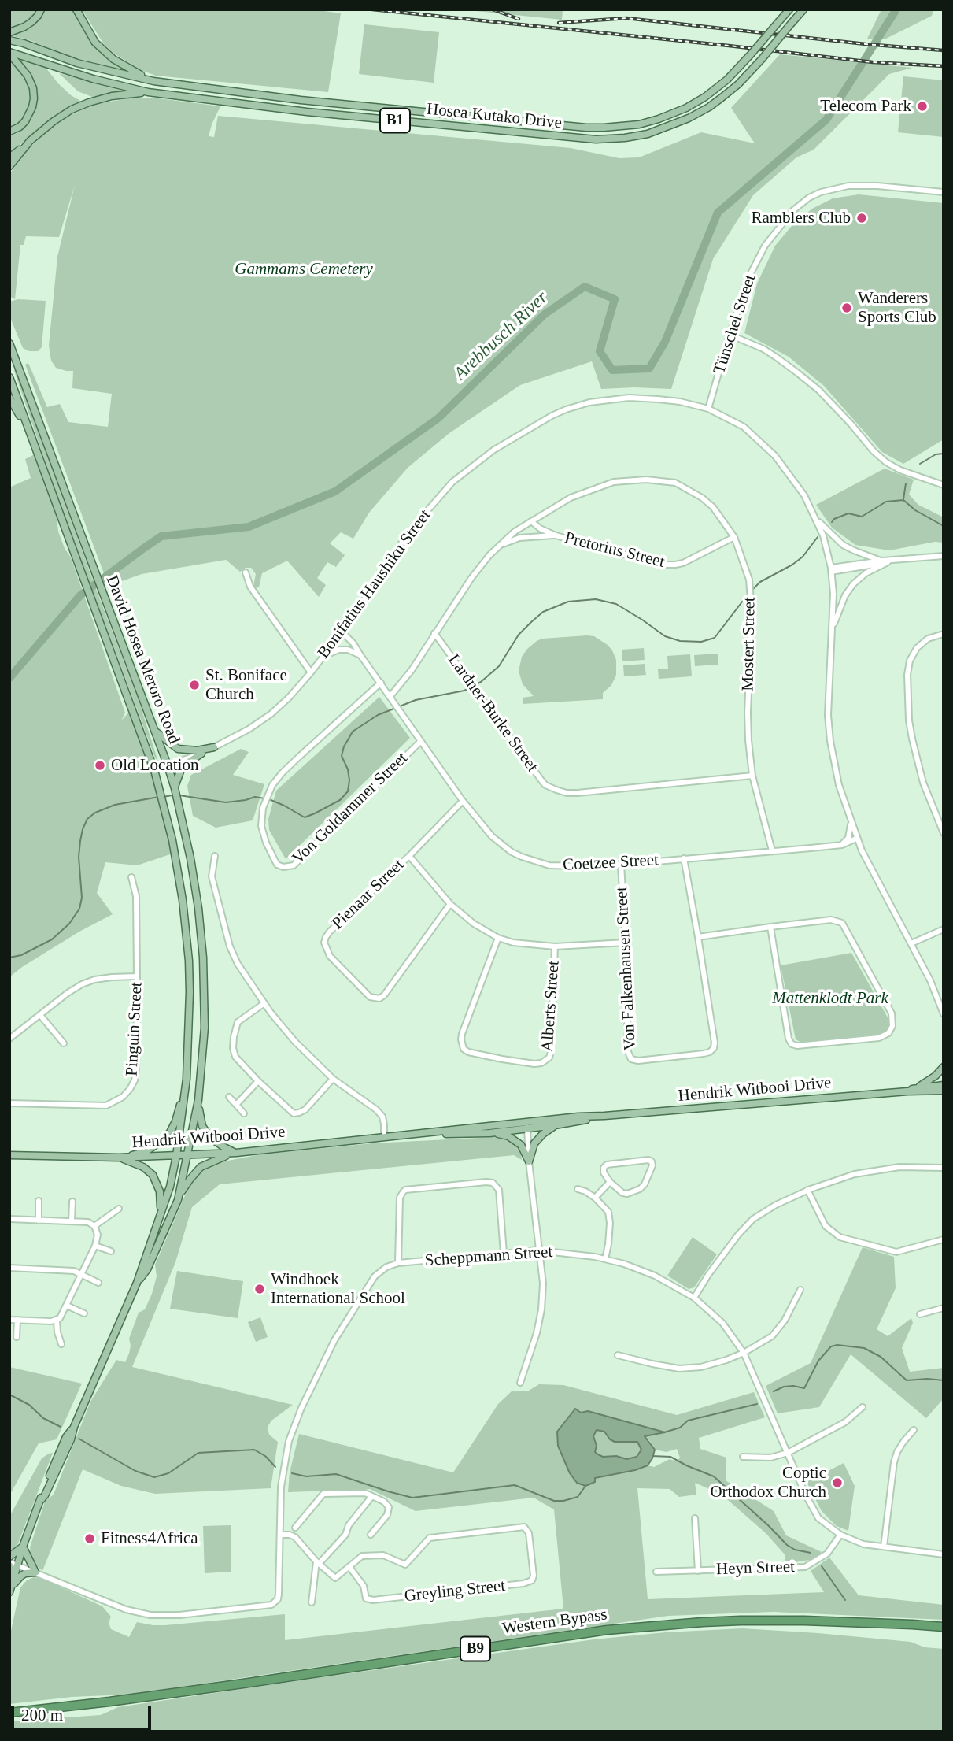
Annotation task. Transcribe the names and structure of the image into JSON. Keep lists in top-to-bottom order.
{
  "streets": {
    "highway": ["Western Bypass", "B9"],
    "main road": [
      "Hosea Kutako Drive",
      "B1",
      "David Hosea Meroro Road",
      "Hendrik Witbooi Drive"
    ],
    "street": [
      "Tünschel Street",
      "Pretorius Street",
      "Bonifatius Haushiku Street",
      "Mostert Street",
      "Lardner-Burke Street",
      "Von Goldammer Street",
      "Coetzee Street",
      "Pienaar Street",
      "Von Falkenhausen Street",
      "Alberts Street",
      "Pinguin Street",
      "Scheppmann Street",
      "Heyn Street",
      "Greyling Street"
    ]
  },
  "crossings": [
    ["Tünschel Street", "Bonifatius Haushiku Street"],
    ["Pretorius Street", "Mostert Street"],
    ["Bonifatius Haushiku Street", "David Hosea Meroro Road"],
    ["Bonifatius Haushiku Street", "Coetzee Street"],
    ["Mostert Street", "Lardner-Burke Street"],
    ["Mostert Street", "Coetzee Street"],
    ["David Hosea Meroro Road", "Hendrik Witbooi Drive"],
    ["David Hosea Meroro Road", "Scheppmann Street"],
    ["Von Goldammer Street", "Coetzee Street"],
    ["Coetzee Street", "Pienaar Street"],
    ["Coetzee Street", "Von Falkenhausen Street"],
    ["Scheppmann Street", "Heyn Street"]
  ],
  "water": ["Arebbusch River"],
  "parks": ["Gammams Cemetery", "Mattenklodt Park"],
  "places": [
    "Telecom Park",
    "Ramblers Club",
    "Wanderers Sports Club",
    "St. Boniface Church",
    "Old Location",
    "Windhoek International School",
    "Coptic Orthodox Church",
    "Fitness4Africa"
  ],
  "scale_bar": "200 m"
}
